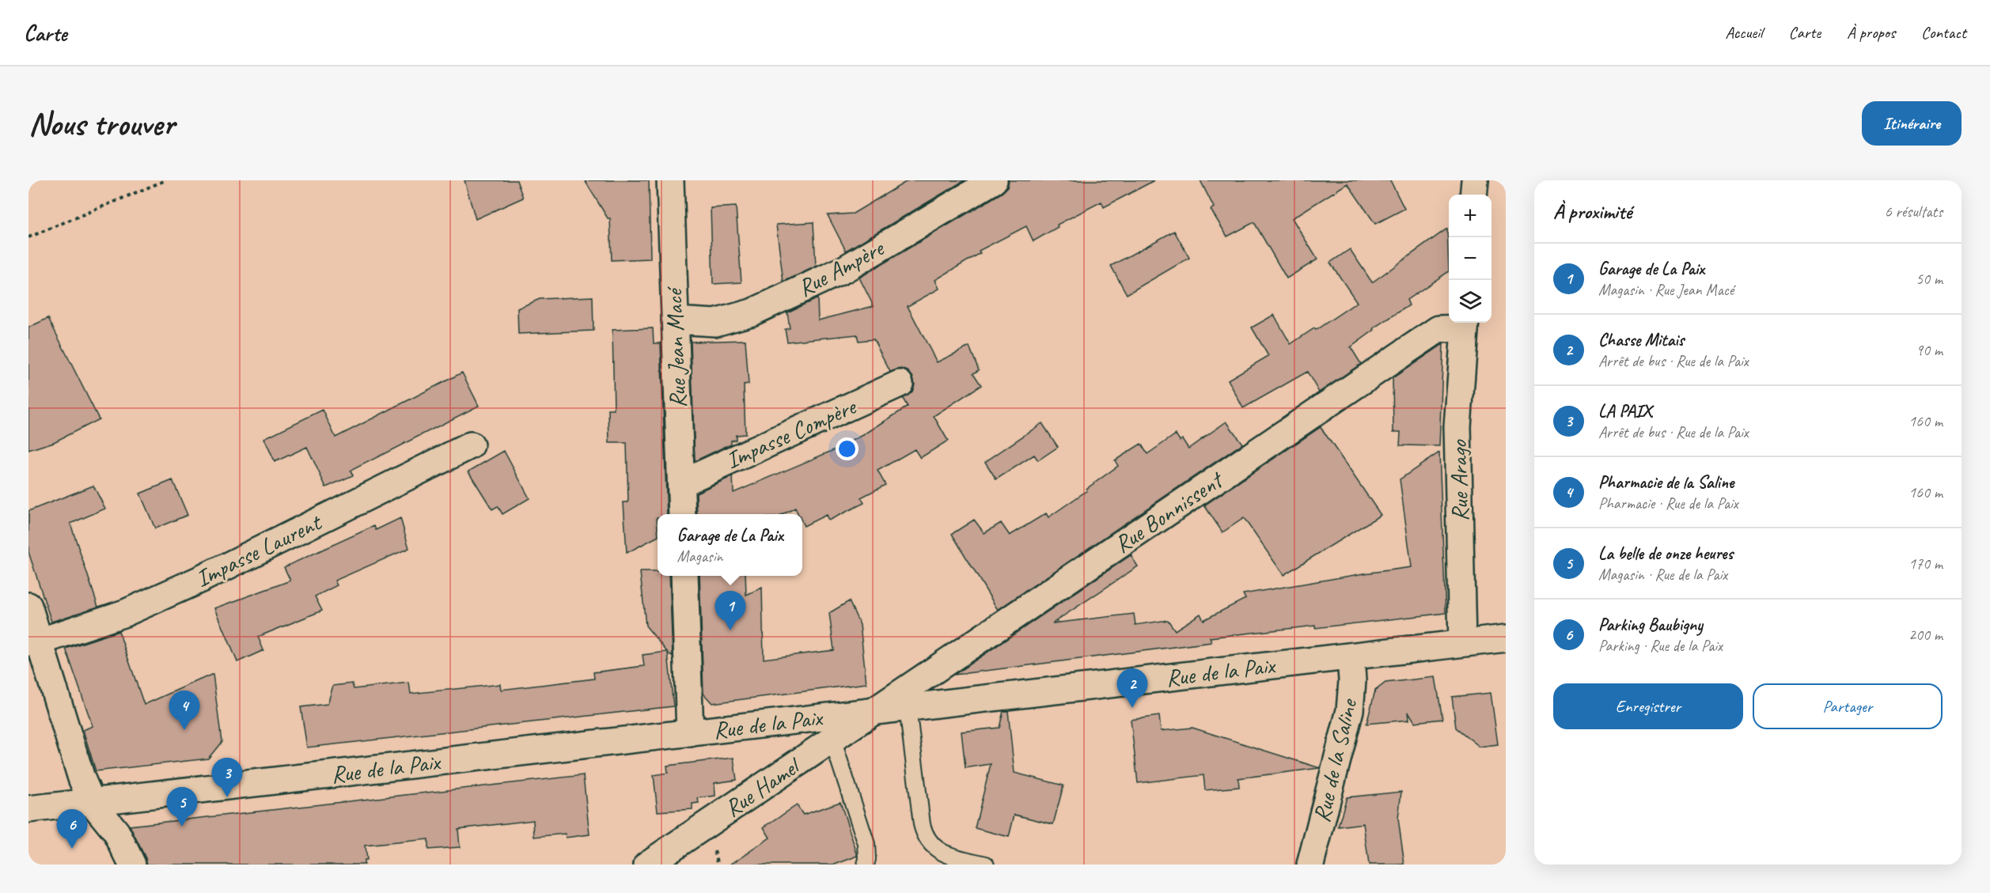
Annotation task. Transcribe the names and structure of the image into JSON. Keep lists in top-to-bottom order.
{
  "streets": {
    "street": [
      "Rue Ampère",
      "Rue Jean Macé",
      "Impasse Compère",
      "Rue Arago",
      "Rue Bonnissent",
      "Impasse Laurent",
      "Rue de la Paix",
      "Rue de la Saline",
      "Rue Hamel"
    ]
  },
  "crossings": [
    ["Rue Ampère", "Rue Jean Macé"],
    ["Rue Jean Macé", "Impasse Compère"],
    ["Rue Arago", "Rue Bonnissent"],
    ["Rue Arago", "Rue de la Paix"],
    ["Rue Bonnissent", "Rue de la Paix"],
    ["Rue Bonnissent", "Rue Hamel"],
    ["Rue de la Paix", "Rue de la Saline"],
    ["Rue de la Paix", "Rue Hamel"]
  ],
  "page": {
    "header": "Carte",
    "nav": [
      "Accueil",
      "Carte",
      "À propos",
      "Contact"
    ],
    "buttons": [
      "Itinéraire",
      ["Enregistrer", "Partager"]
    ],
    "title": "Nous trouver",
    "heading": ["À proximité", "6 résultats"],
    "map_buttons": ["+", "−"],
    "list": [
      {
        "mark": "1",
        "name": "Garage de La Paix",
        "note": "Magasin · Rue Jean Macé",
        "value": "50 m"
      },
      {
        "mark": "2",
        "name": "Chasse Mitais",
        "note": "Arrêt de bus · Rue de la Paix",
        "value": "90 m"
      },
      {
        "mark": "3",
        "name": "LA PAIX",
        "note": "Arrêt de bus · Rue de la Paix",
        "value": "160 m"
      },
      {
        "mark": "4",
        "name": "Pharmacie de la Saline",
        "note": "Pharmacie · Rue de la Paix",
        "value": "160 m"
      },
      {
        "mark": "5",
        "name": "La belle de onze heures",
        "note": "Magasin · Rue de la Paix",
        "value": "170 m"
      },
      {
        "mark": "6",
        "name": "Parking Baubigny",
        "note": "Parking · Rue de la Paix",
        "value": "200 m"
      }
    ],
    "popup": ["Garage de La Paix", "Magasin"],
    "pins": [
      "1",
      "2",
      "4",
      "3",
      "5",
      "6"
    ]
  }
}
